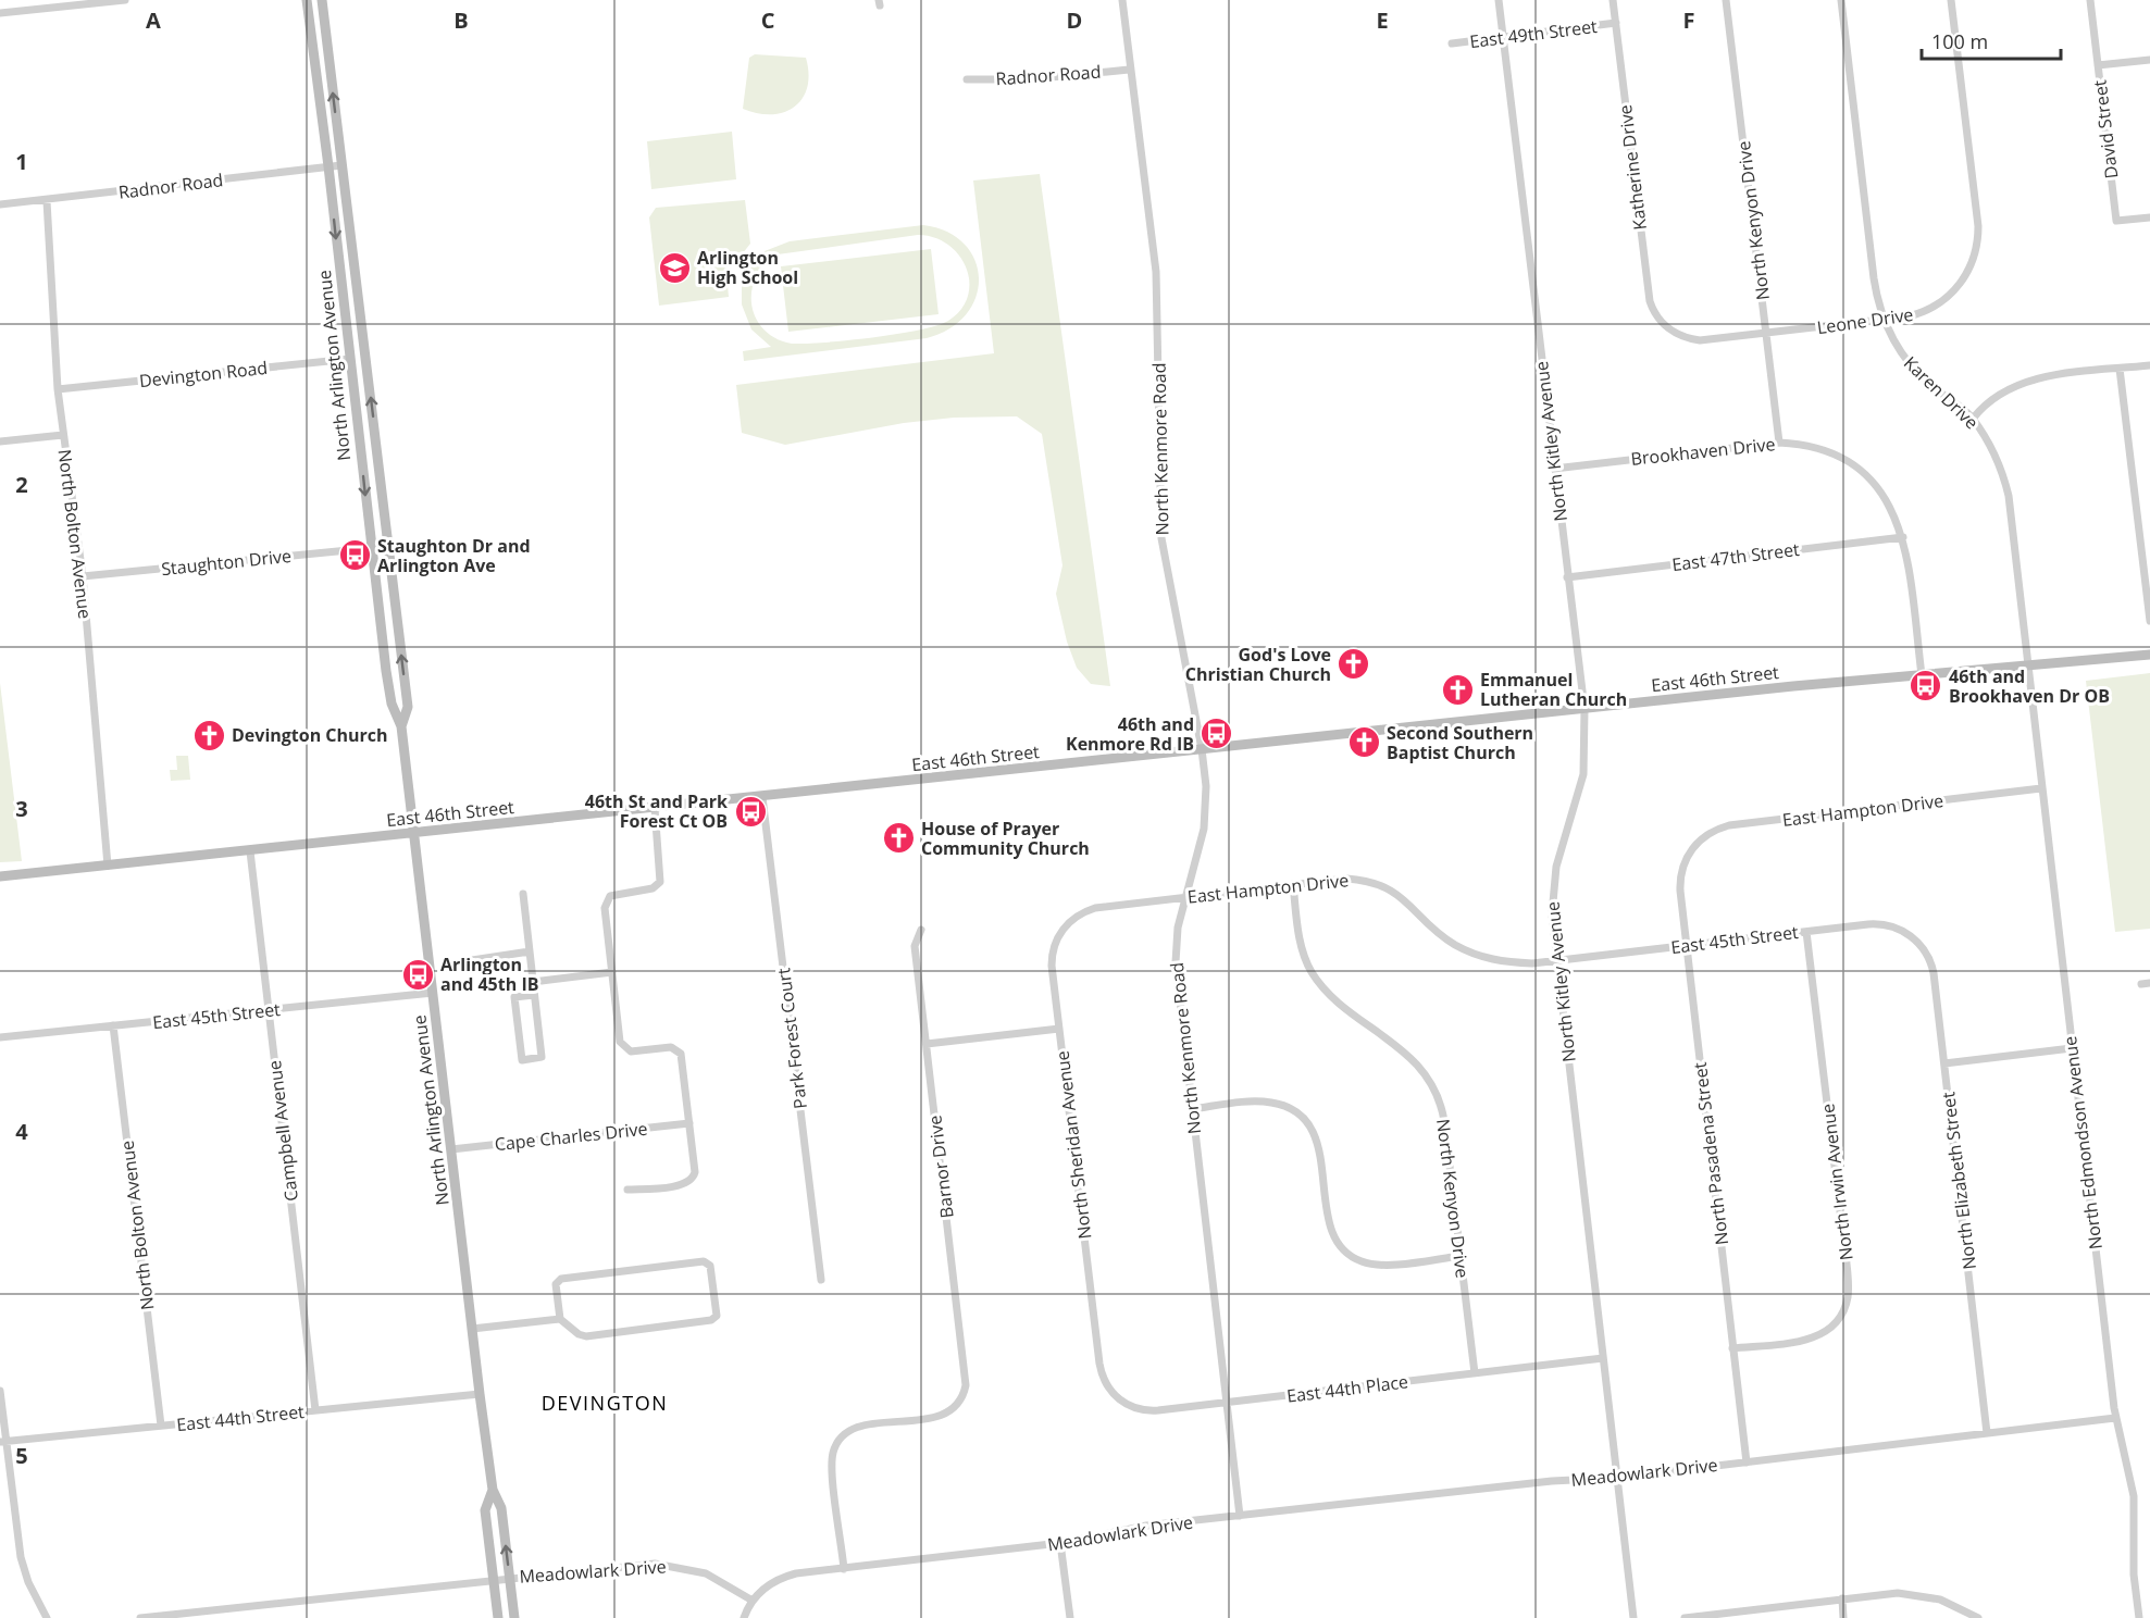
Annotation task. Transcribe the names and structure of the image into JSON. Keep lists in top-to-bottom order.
{
  "streets": {
    "main road": ["North Arlington Avenue", "East 46th Street"],
    "street": [
      "East 49th Street",
      "Radnor Road",
      "David Street",
      "Katherine Drive",
      "North Kenyon Drive",
      "Leone Drive",
      "Devington Road",
      "Karen Drive",
      "North Kitley Avenue",
      "North Kenmore Road",
      "Brookhaven Drive",
      "North Bolton Avenue",
      "East 47th Street",
      "Staughton Drive",
      "East Hampton Drive",
      "East 45th Street",
      "Park Forest Court",
      "Campbell Avenue",
      "Cape Charles Drive",
      "North Edmondson Avenue",
      "North Sheridan Avenue",
      "North Pasadena Street",
      "Barnor Drive",
      "North Elizabeth Street",
      "North Irwin Avenue",
      "East 44th Place",
      "East 44th Street",
      "Meadowlark Drive"
    ]
  },
  "crossings": [
    ["East 49th Street", "Katherine Drive"],
    ["East 49th Street", "North Kitley Avenue"],
    ["Radnor Road", "North Arlington Avenue"],
    ["Radnor Road", "North Kenmore Road"],
    ["Radnor Road", "North Bolton Avenue"],
    ["Katherine Drive", "Leone Drive"],
    ["North Kenyon Drive", "Leone Drive"],
    ["North Kenyon Drive", "Brookhaven Drive"],
    ["North Kenyon Drive", "East Hampton Drive"],
    ["North Kenyon Drive", "East 44th Place"],
    ["Leone Drive", "Karen Drive"],
    ["North Arlington Avenue", "Devington Road"],
    ["North Arlington Avenue", "Staughton Drive"],
    ["North Arlington Avenue", "East 46th Street"],
    ["North Arlington Avenue", "East 45th Street"],
    ["North Arlington Avenue", "Cape Charles Drive"],
    ["North Arlington Avenue", "East 44th Street"],
    ["North Arlington Avenue", "Meadowlark Drive"],
    ["Devington Road", "North Bolton Avenue"],
    ["Karen Drive", "East 46th Street"],
    ["Karen Drive", "North Edmondson Avenue"],
    ["North Kitley Avenue", "Brookhaven Drive"],
    ["North Kitley Avenue", "East 47th Street"],
    ["North Kitley Avenue", "East 46th Street"],
    ["North Kitley Avenue", "East Hampton Drive"],
    ["North Kitley Avenue", "East 45th Street"],
    ["North Kitley Avenue", "East 44th Place"],
    ["North Kitley Avenue", "Meadowlark Drive"],
    ["North Kenmore Road", "East 46th Street"],
    ["North Kenmore Road", "East Hampton Drive"],
    ["North Kenmore Road", "East 44th Place"],
    ["North Kenmore Road", "Meadowlark Drive"],
    ["Brookhaven Drive", "East 47th Street"],
    ["Brookhaven Drive", "East 46th Street"],
    ["North Bolton Avenue", "Staughton Drive"],
    ["North Bolton Avenue", "East 46th Street"],
    ["North Bolton Avenue", "East 45th Street"],
    ["North Bolton Avenue", "East 44th Street"],
    ["East 46th Street", "Park Forest Court"],
    ["East 46th Street", "Campbell Avenue"],
    ["East 46th Street", "North Edmondson Avenue"],
    ["East Hampton Drive", "East 45th Street"],
    ["East Hampton Drive", "North Edmondson Avenue"],
    ["East Hampton Drive", "North Sheridan Avenue"],
    ["East Hampton Drive", "North Pasadena Street"],
    ["East 45th Street", "Campbell Avenue"],
    ["East 45th Street", "North Pasadena Street"],
    ["East 45th Street", "North Elizabeth Street"],
    ["East 45th Street", "North Irwin Avenue"],
    ["Campbell Avenue", "East 44th Street"],
    ["North Edmondson Avenue", "Meadowlark Drive"],
    ["North Sheridan Avenue", "East 44th Place"],
    ["North Pasadena Street", "North Irwin Avenue"],
    ["North Pasadena Street", "Meadowlark Drive"],
    ["Barnor Drive", "Meadowlark Drive"],
    ["North Elizabeth Street", "Meadowlark Drive"]
  ],
  "districts": ["DEVINGTON"],
  "places": {
    "school or university": ["Arlington High School"],
    "bus stop": [
      "Staughton Dr and Arlington Ave",
      "46th and Brookhaven Dr OB",
      "46th and Kenmore Rd IB",
      "46th St and Park Forest Ct OB",
      "Arlington and 45th IB"
    ],
    "church": [
      "God's Love Christian Church",
      "Emmanuel Lutheran Church",
      "Devington Church",
      "Second Southern Baptist Church",
      "House of Prayer Community Church"
    ]
  },
  "scale_bar": "100 m",
  "grid": {
    "columns": [
      "A",
      "B",
      "C",
      "D",
      "E",
      "F"
    ],
    "rows": [
      "1",
      "2",
      "3",
      "4",
      "5"
    ]
  }
}
